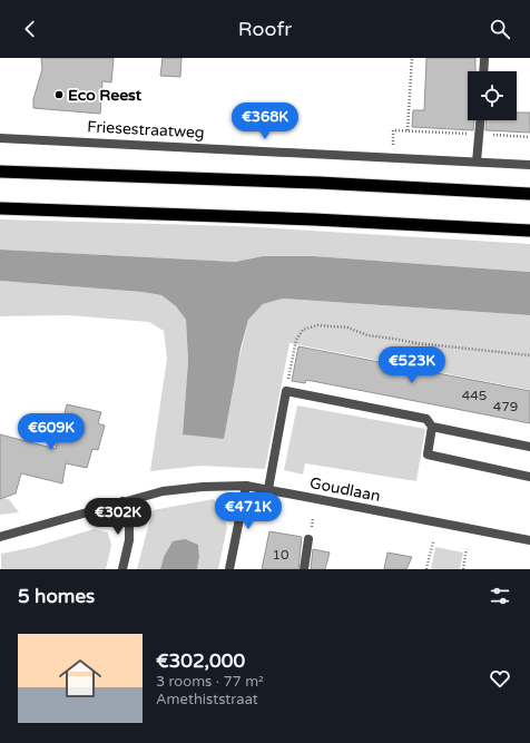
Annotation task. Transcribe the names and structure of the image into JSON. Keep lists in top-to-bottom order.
{
  "streets": {
    "street": ["Friesestraatweg", "Goudlaan"]
  },
  "places": ["Eco Reest"],
  "house_numbers": ["445", "479", "10"],
  "page": {
    "header": "Roofr",
    "price": [
      "€368K",
      "€523K",
      "€609K",
      "€471K",
      "€302K"
    ],
    "heading": "5 homes",
    "list": [
      {
        "name": "€302,000",
        "note": "3 rooms · 77 m² · Amethiststraat"
      }
    ]
  }
}
